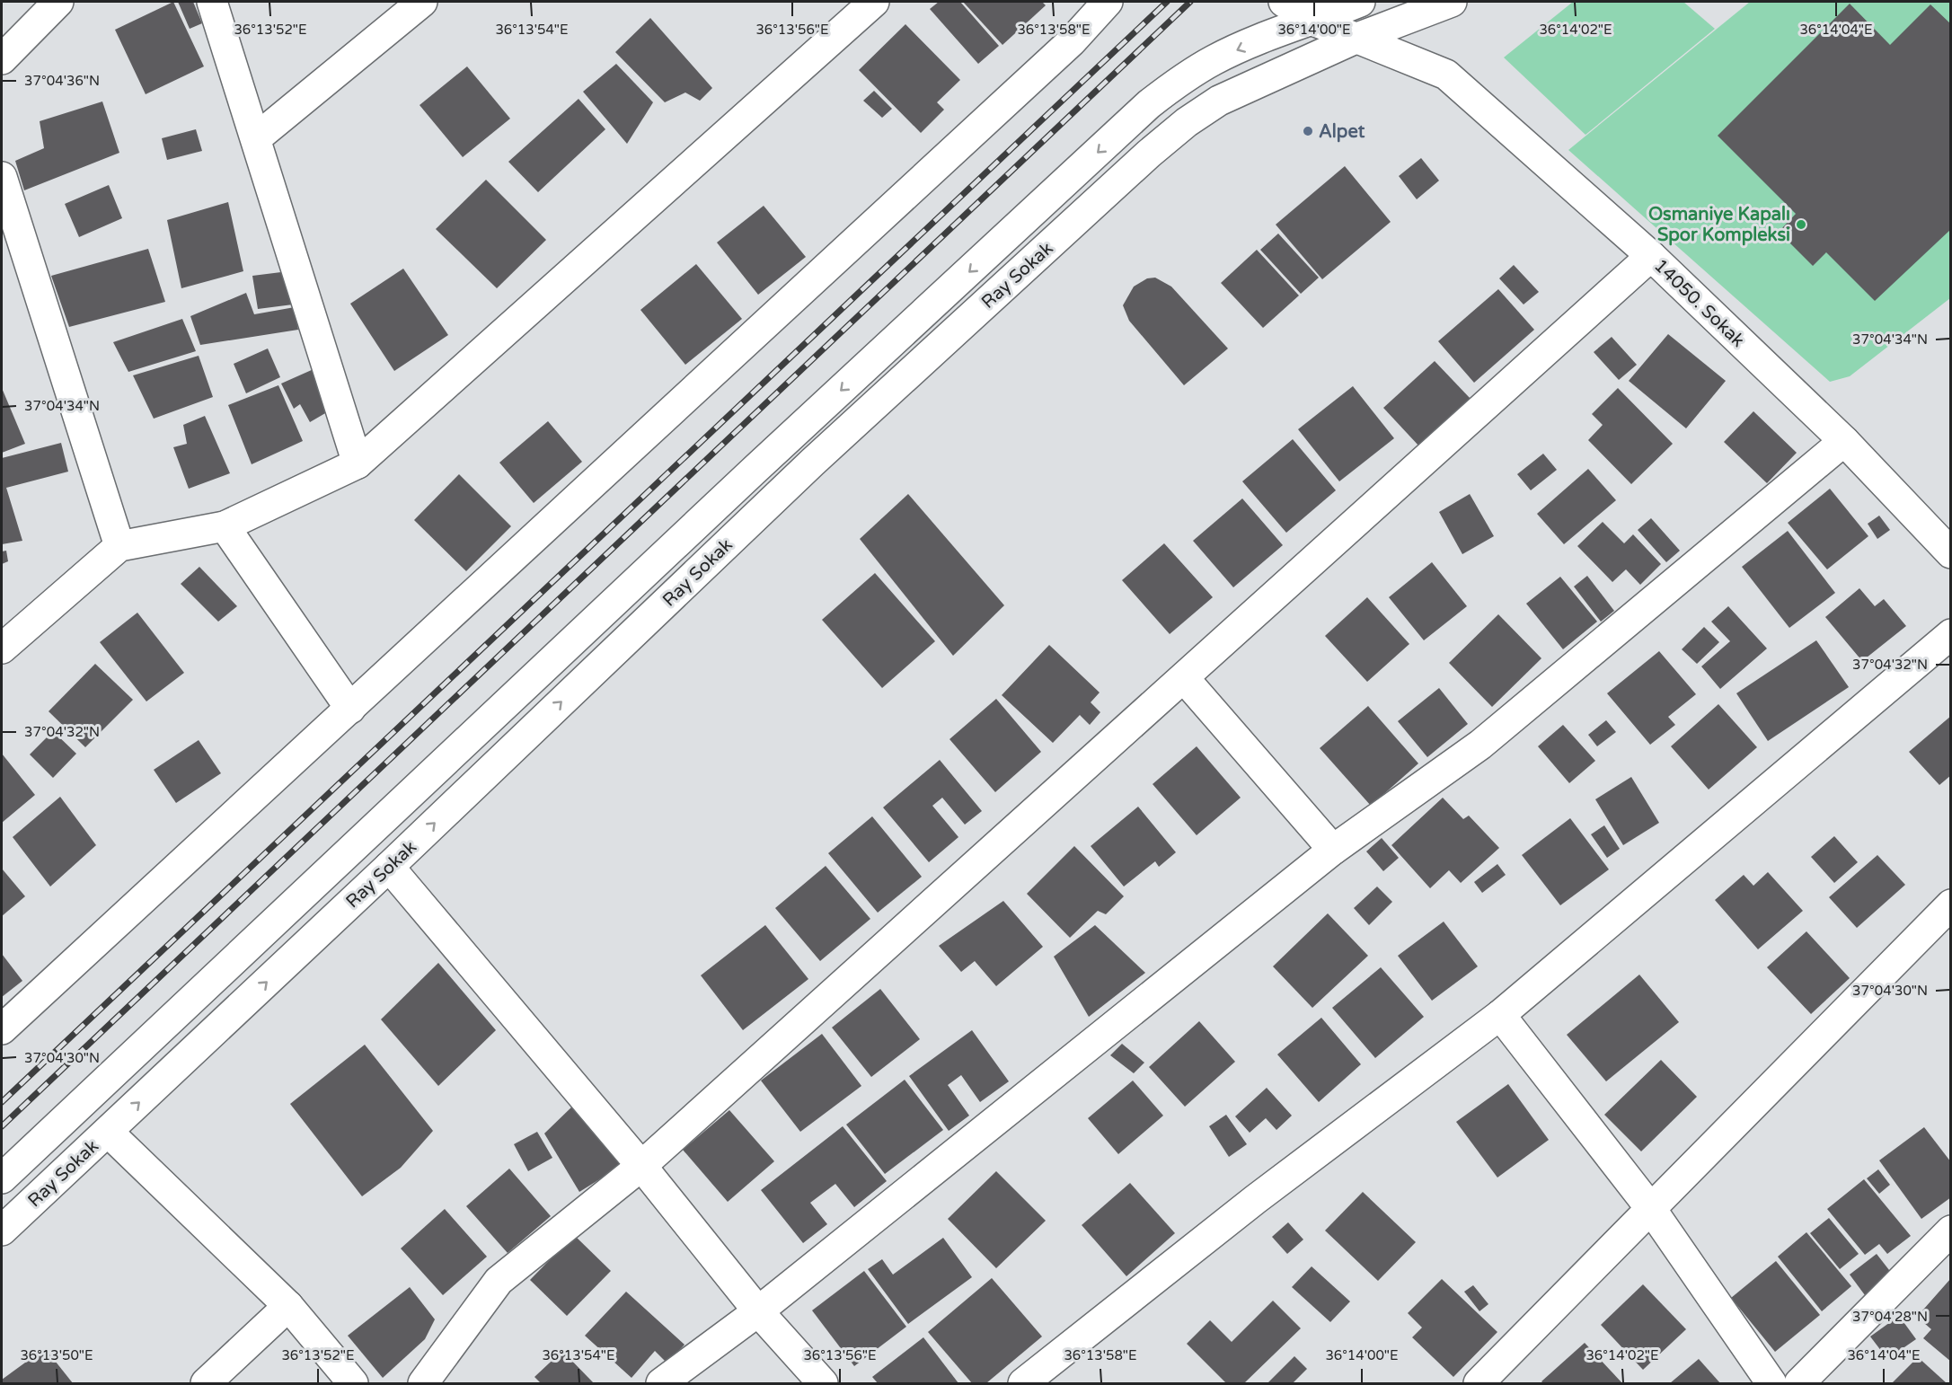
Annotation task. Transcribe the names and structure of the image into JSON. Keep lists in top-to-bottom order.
{
  "streets": {
    "street": ["Ray Sokak", "14050. Sokak"]
  },
  "crossings": [
    ["Ray Sokak", "14050. Sokak"]
  ],
  "places": ["Alpet", "Osmaniye Kapalı Spor Kompleksi"],
  "coordinates": [
    "36°13'52\"E",
    "36°13'54\"E",
    "36°13'56\"E",
    "36°13'58\"E",
    "36°14'00\"E",
    "36°14'02\"E",
    "36°14'04\"E",
    "37°04'36\"N",
    "37°04'34\"N",
    "37°04'32\"N",
    "37°04'30\"N",
    "37°04'28\"N",
    "36°13'50\"E"
  ]
}
